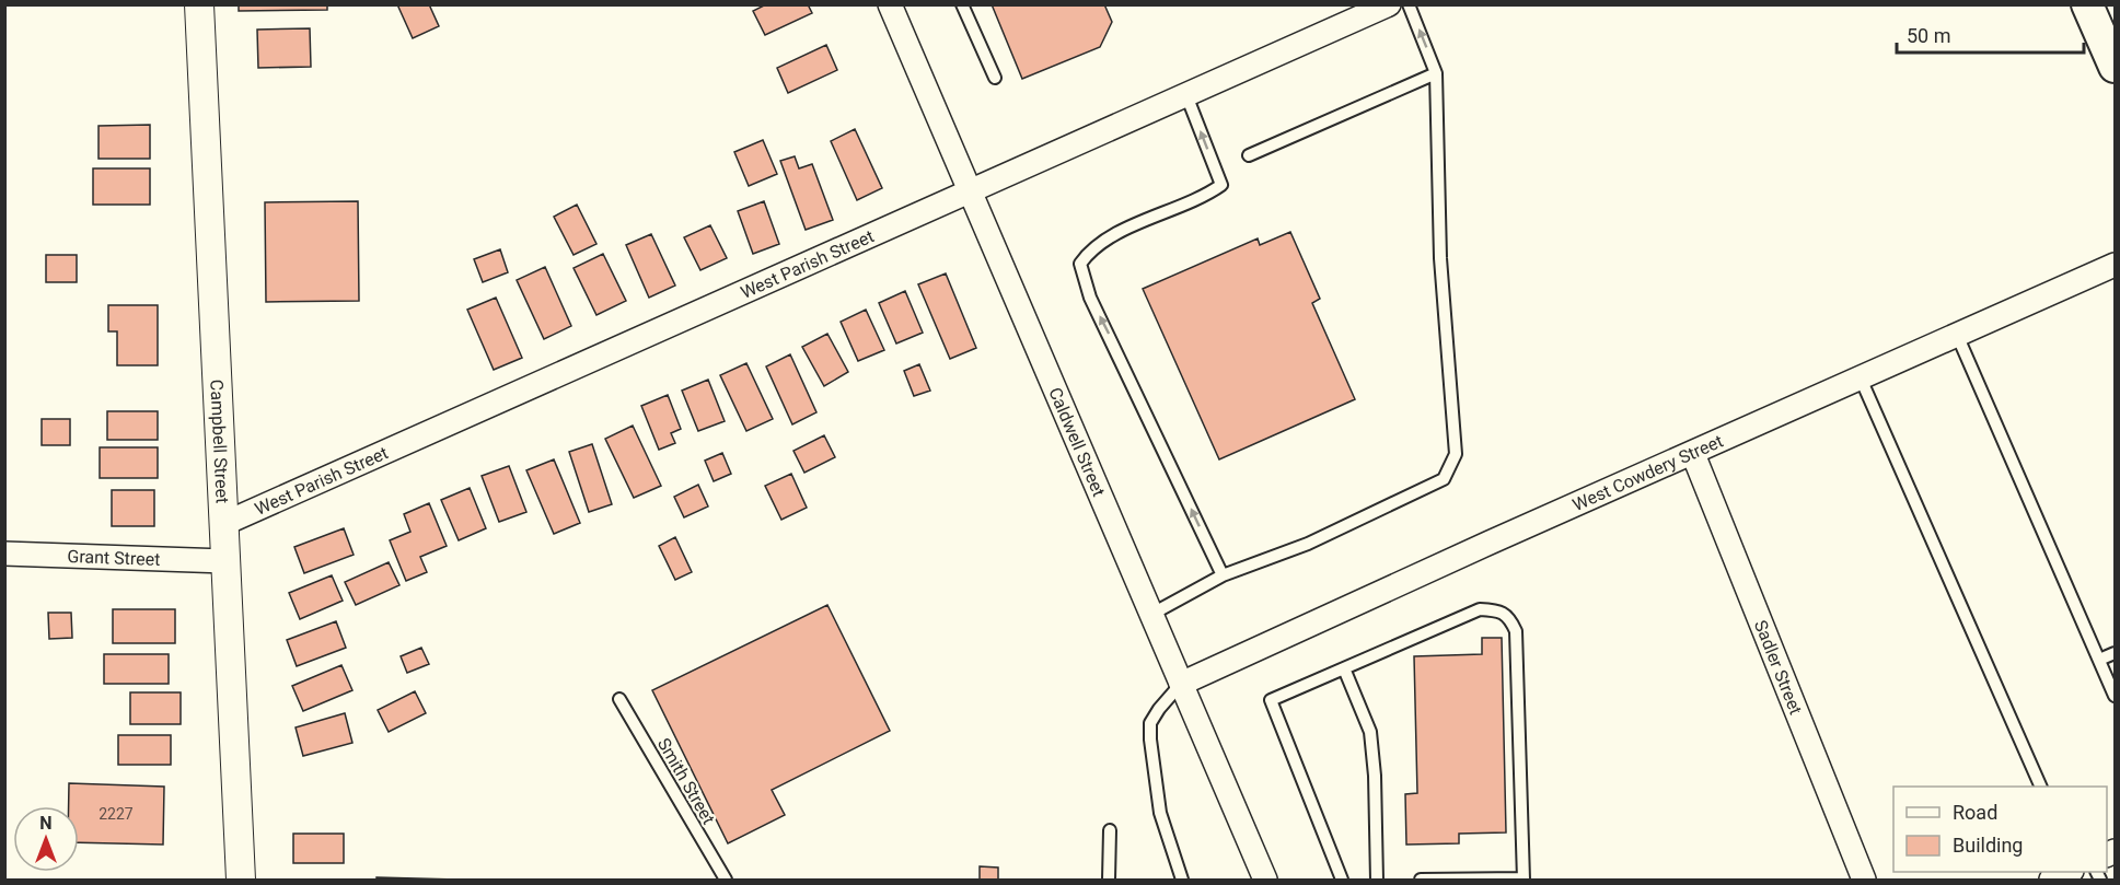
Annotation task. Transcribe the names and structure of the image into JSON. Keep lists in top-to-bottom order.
{
  "streets": {
    "street": [
      "West Parish Street",
      "Caldwell Street",
      "Campbell Street",
      "West Cowdery Street",
      "Grant Street",
      "Sadler Street"
    ],
    "lane": ["Smith Street"]
  },
  "crossings": [
    ["West Parish Street", "Caldwell Street"],
    ["West Parish Street", "Campbell Street"],
    ["Caldwell Street", "West Cowdery Street"],
    ["Campbell Street", "Grant Street"],
    ["West Cowdery Street", "Sadler Street"]
  ],
  "house_numbers": ["2227"],
  "legend": ["Road", "Building"],
  "scale_bar": "50 m",
  "north": "top"
}
